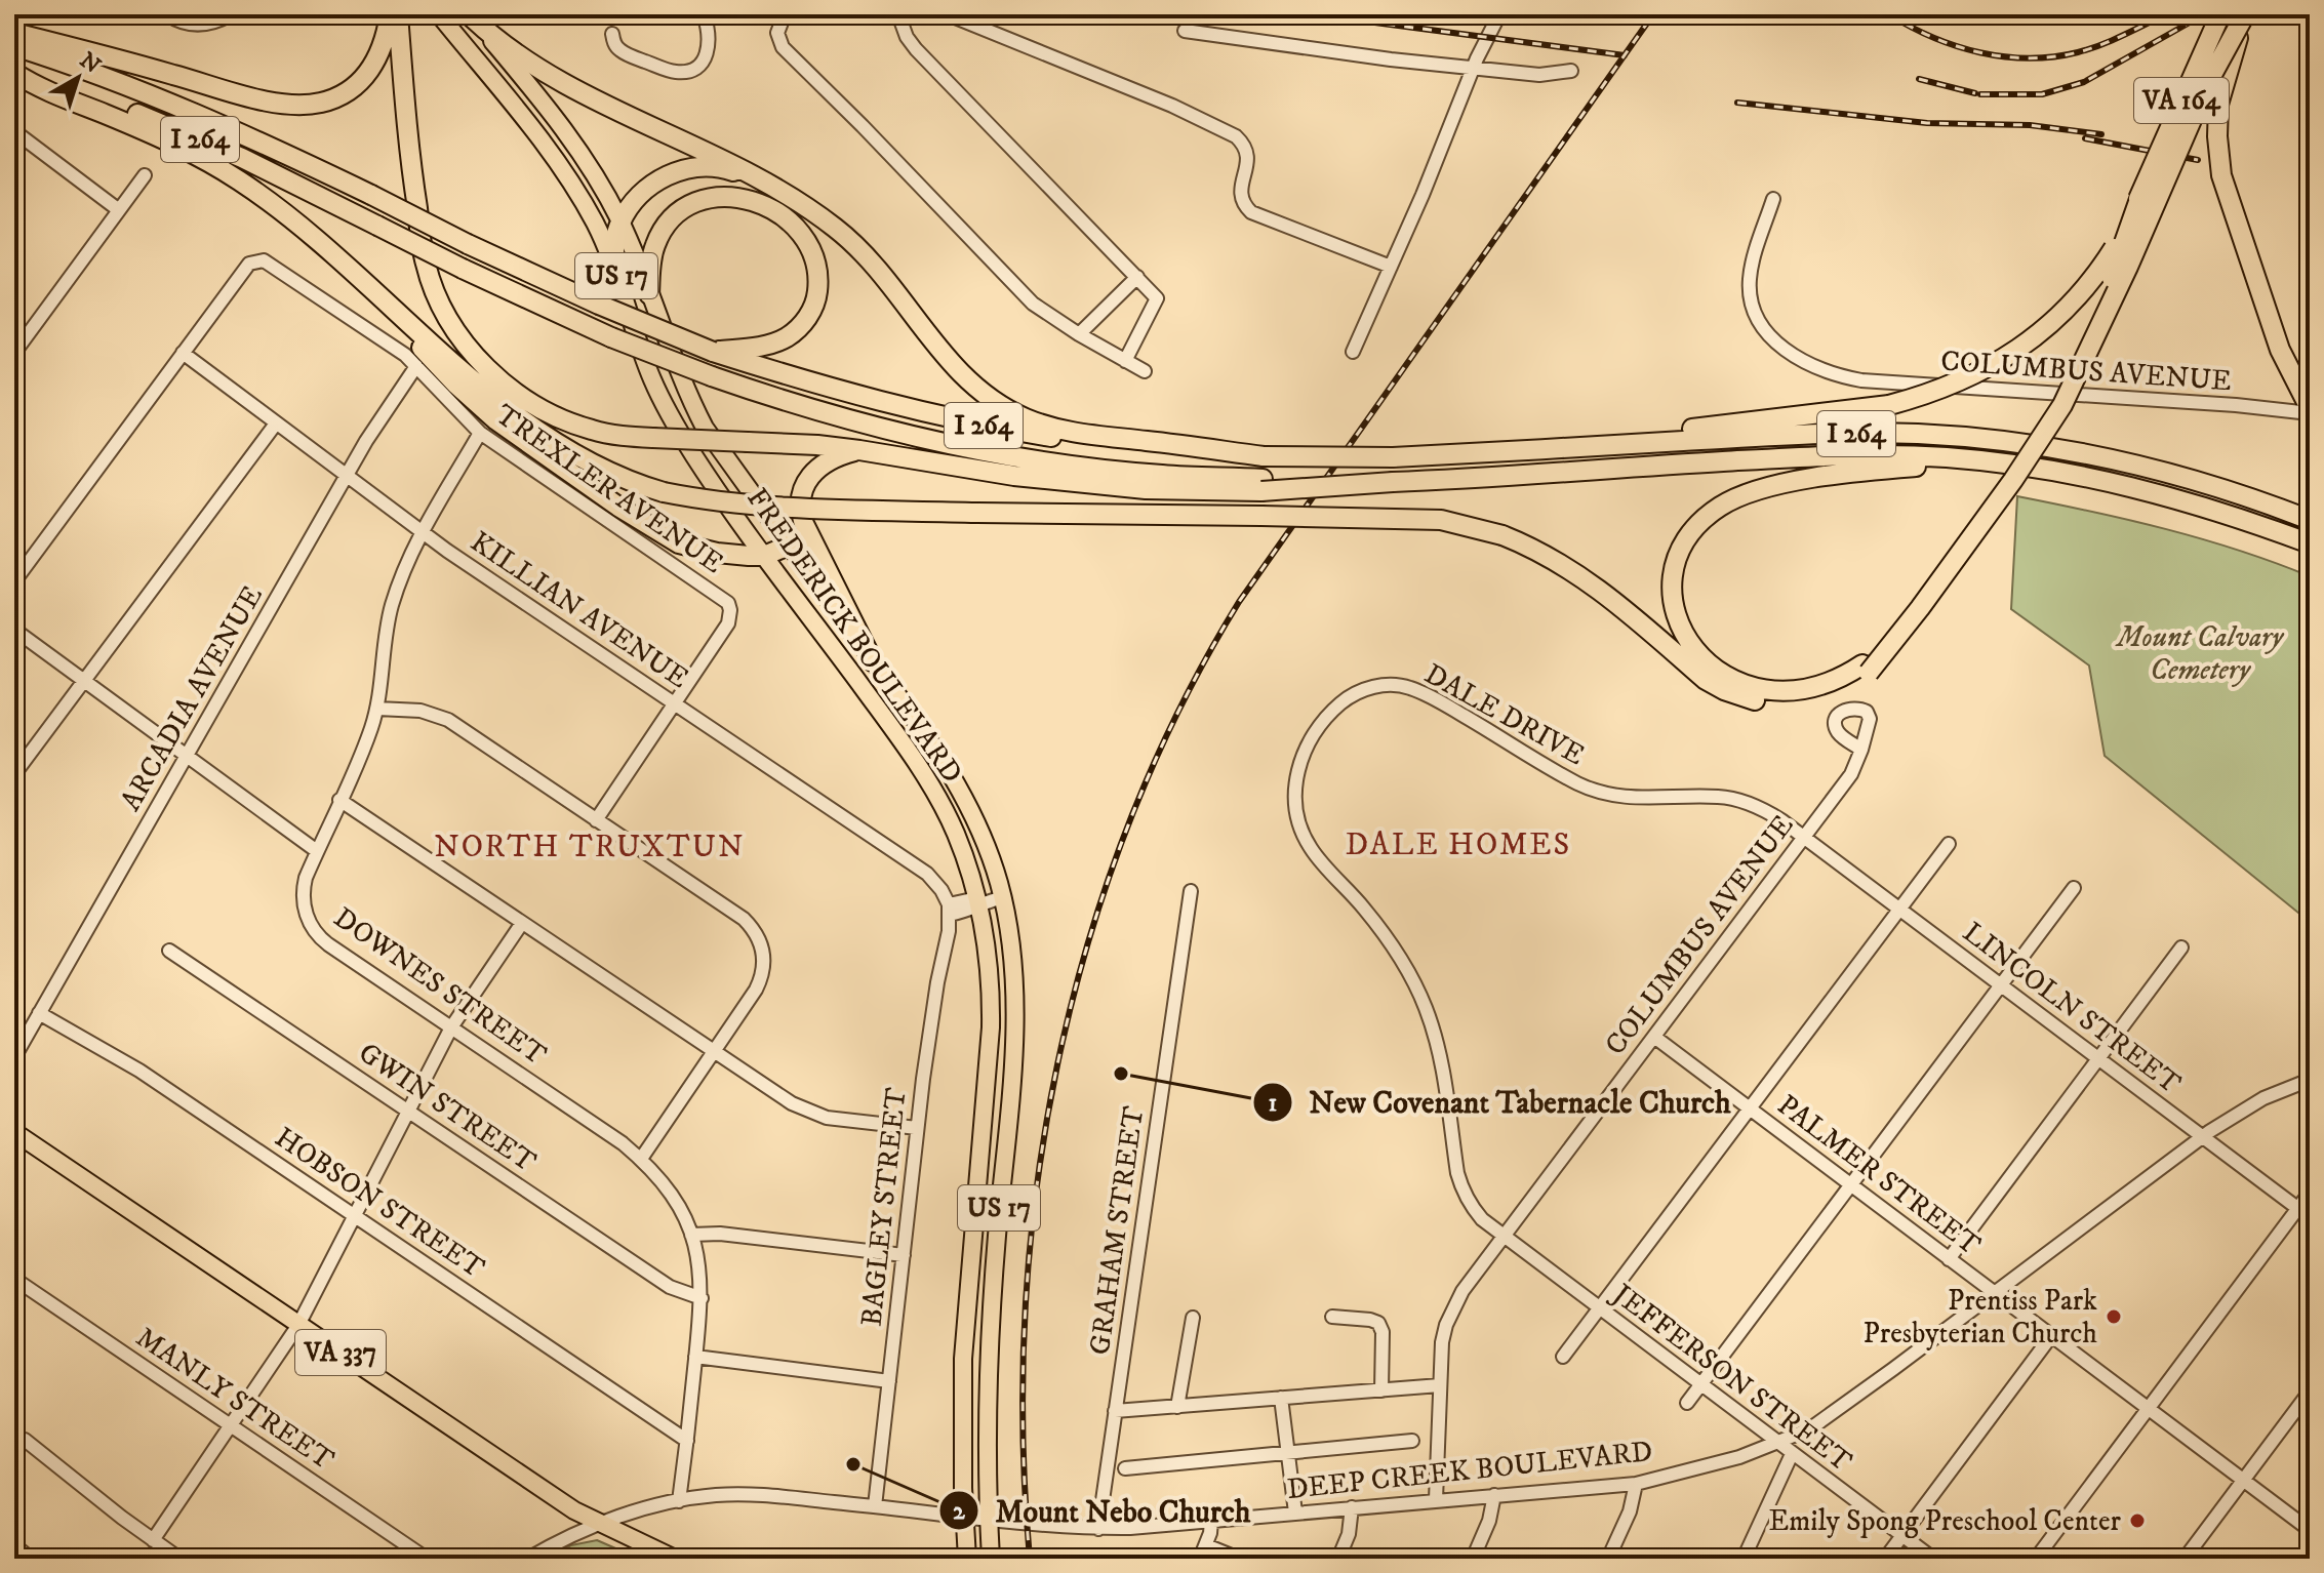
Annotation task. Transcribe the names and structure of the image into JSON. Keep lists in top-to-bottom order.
{
  "streets": {
    "highway": ["VA 164", "I 264"],
    "main road": ["US 17", "FREDERICK BOULEVARD", "VA 337"],
    "street": [
      "COLUMBUS AVENUE",
      "TREXLER AVENUE",
      "KILLIAN AVENUE",
      "ARCADIA AVENUE",
      "DALE DRIVE",
      "DOWNES STREET",
      "LINCOLN STREET",
      "GWIN STREET",
      "PALMER STREET",
      "HOBSON STREET",
      "BAGLEY STREET",
      "GRAHAM STREET",
      "JEFFERSON STREET",
      "MANLY STREET",
      "DEEP CREEK BOULEVARD"
    ]
  },
  "crossings": [
    ["COLUMBUS AVENUE", "DALE DRIVE"],
    ["COLUMBUS AVENUE", "LINCOLN STREET"],
    ["COLUMBUS AVENUE", "PALMER STREET"],
    ["COLUMBUS AVENUE", "JEFFERSON STREET"],
    ["COLUMBUS AVENUE", "DEEP CREEK BOULEVARD"],
    ["TREXLER AVENUE", "KILLIAN AVENUE"],
    ["TREXLER AVENUE", "ARCADIA AVENUE"],
    ["TREXLER AVENUE", "DOWNES STREET"],
    ["KILLIAN AVENUE", "ARCADIA AVENUE"],
    ["KILLIAN AVENUE", "DOWNES STREET"],
    ["KILLIAN AVENUE", "BAGLEY STREET"],
    ["FREDERICK BOULEVARD", "DEEP CREEK BOULEVARD"],
    ["ARCADIA AVENUE", "HOBSON STREET"],
    ["DALE DRIVE", "LINCOLN STREET"],
    ["DALE DRIVE", "JEFFERSON STREET"],
    ["DOWNES STREET", "GWIN STREET"],
    ["DOWNES STREET", "HOBSON STREET"],
    ["DOWNES STREET", "DEEP CREEK BOULEVARD"],
    ["LINCOLN STREET", "DEEP CREEK BOULEVARD"],
    ["PALMER STREET", "DEEP CREEK BOULEVARD"],
    ["BAGLEY STREET", "DEEP CREEK BOULEVARD"],
    ["GRAHAM STREET", "DEEP CREEK BOULEVARD"],
    ["VA 337", "DEEP CREEK BOULEVARD"],
    ["JEFFERSON STREET", "DEEP CREEK BOULEVARD"]
  ],
  "districts": ["DALE HOMES", "NORTH TRUXTUN"],
  "parks": ["Mount Calvary Cemetery"],
  "places": [
    "New Covenant Tabernacle Church",
    "Prentiss Park Presbyterian Church",
    "Mount Nebo Church",
    "Emily Spong Preschool Center"
  ],
  "north": "top right"
}
